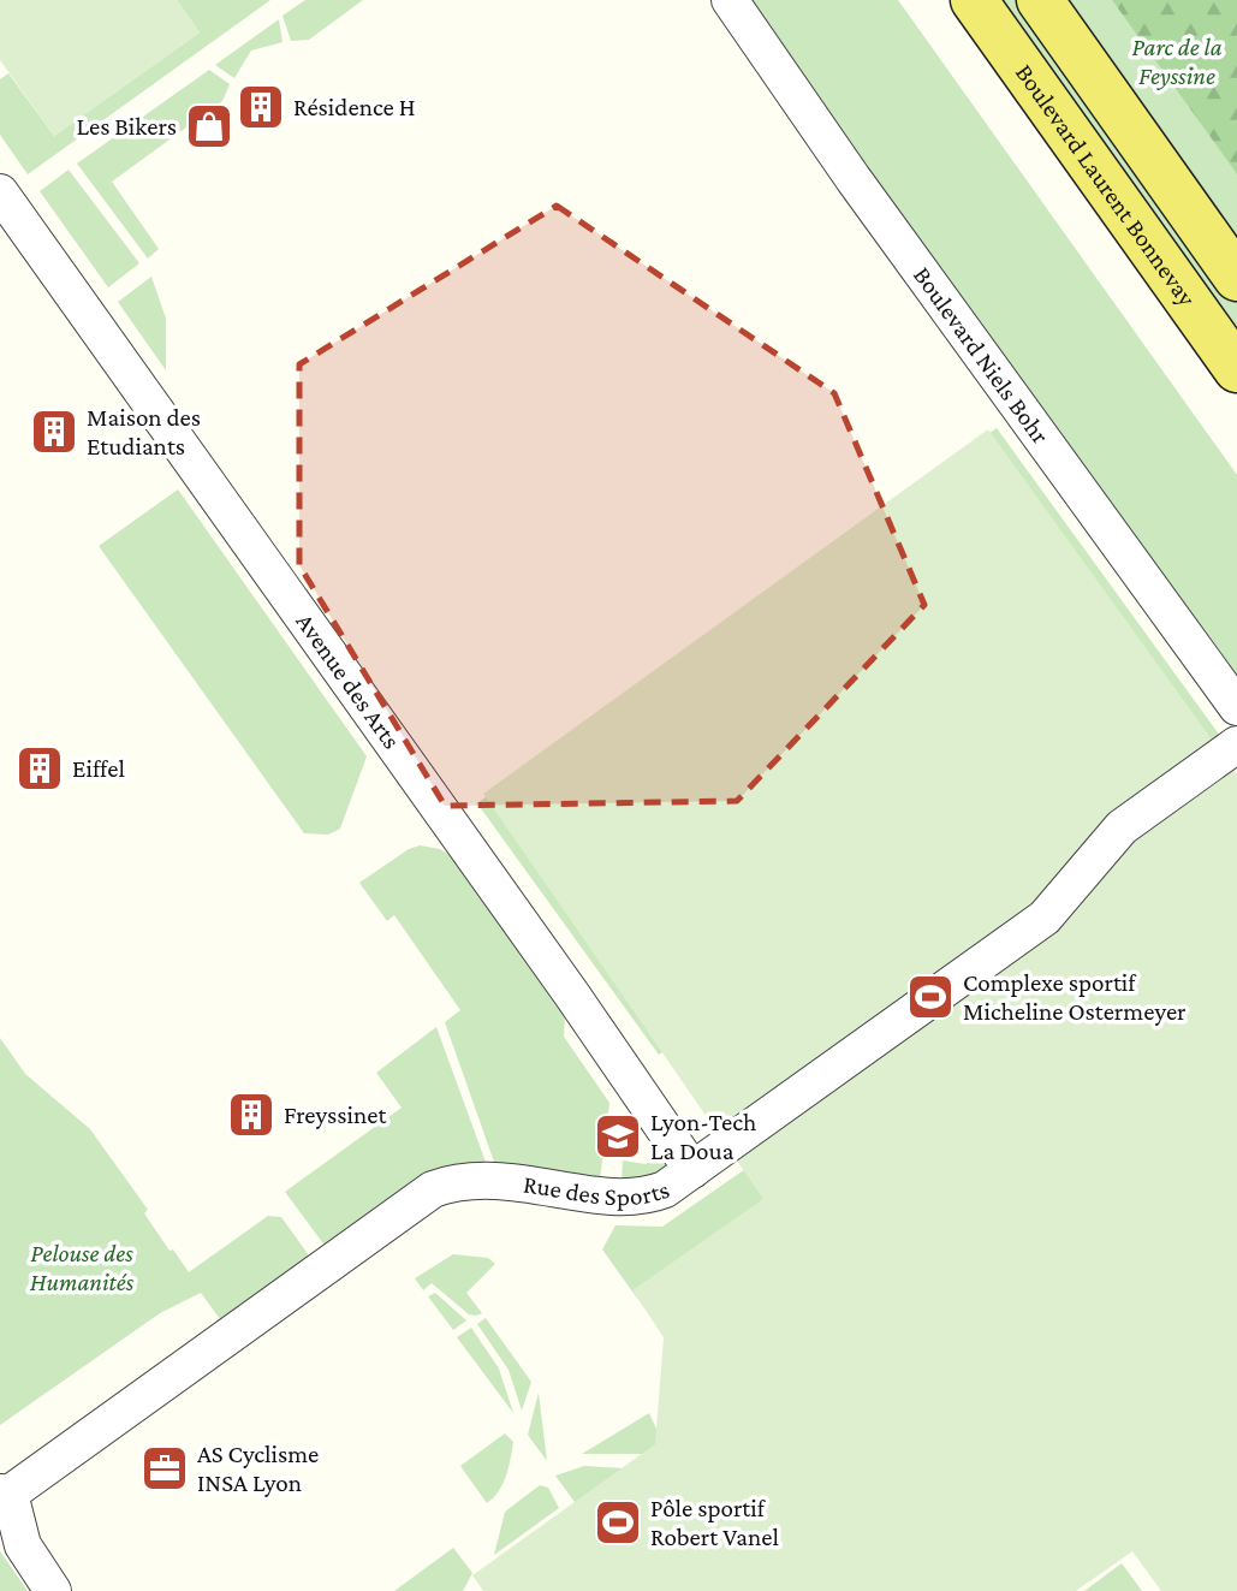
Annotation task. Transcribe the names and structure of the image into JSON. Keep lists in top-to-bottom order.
{
  "streets": {
    "main road": ["Boulevard Laurent Bonnevay"],
    "street": ["Boulevard Niels Bohr", "Avenue des Arts", "Rue des Sports"]
  },
  "crossings": [
    ["Avenue des Arts", "Rue des Sports"]
  ],
  "parks": ["Parc de la Feyssine", "Pelouse des Humanités"],
  "places": {
    "building": [
      "Résidence H",
      "Maison des Etudiants",
      "Eiffel",
      "Freyssinet"
    ],
    "shop": ["Les Bikers"],
    "sports": ["Complexe sportif Micheline Ostermeyer", "Pôle sportif Robert Vanel"],
    "school or university": ["Lyon-Tech La Doua"],
    "office": ["AS Cyclisme INSA Lyon"]
  }
}
